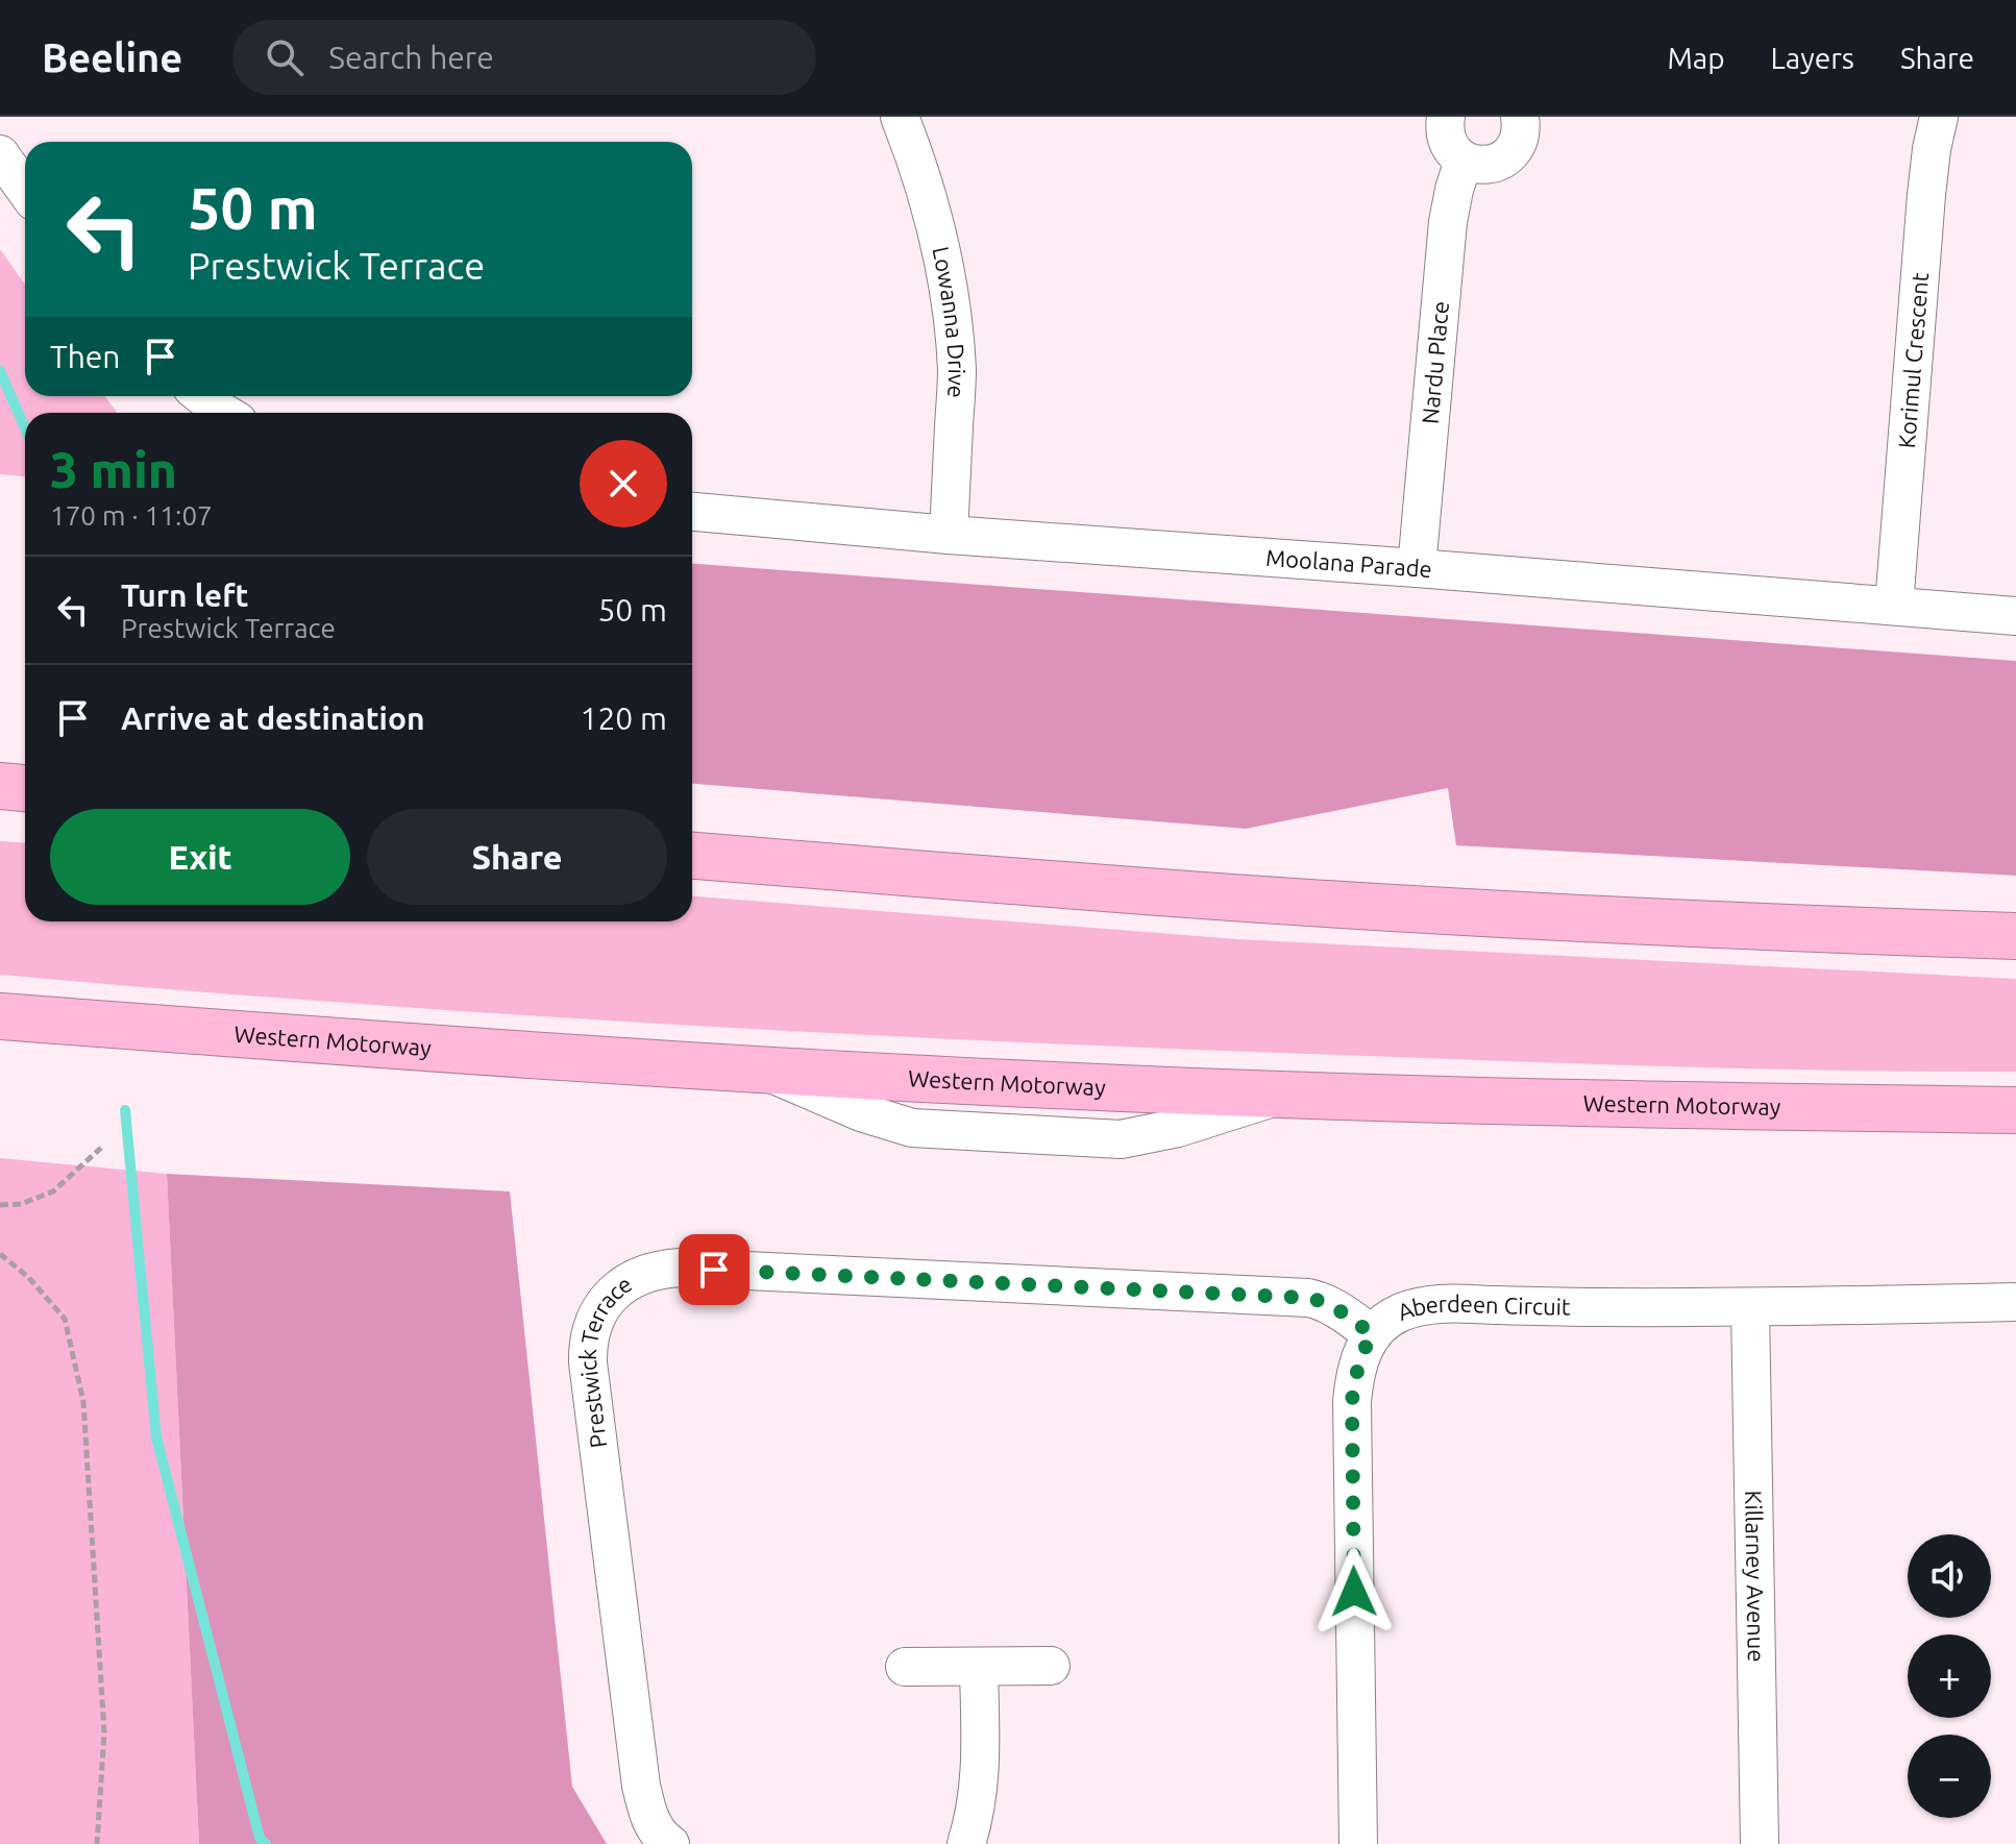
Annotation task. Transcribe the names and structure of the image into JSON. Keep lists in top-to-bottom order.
{
  "streets": {
    "highway": ["Western Motorway"],
    "street": [
      "Lowanna Drive",
      "Korimul Crescent",
      "Nardu Place",
      "Moolana Parade",
      "Aberdeen Circuit",
      "Prestwick Terrace",
      "Killarney Avenue"
    ]
  },
  "crossings": [
    ["Lowanna Drive", "Moolana Parade"],
    ["Korimul Crescent", "Moolana Parade"],
    ["Nardu Place", "Moolana Parade"],
    ["Aberdeen Circuit", "Prestwick Terrace"],
    ["Aberdeen Circuit", "Killarney Avenue"]
  ],
  "page": {
    "header": "Beeline",
    "search": "Search here",
    "nav": ["Map", "Layers", "Share"],
    "turn": ["50 m", "Prestwick Terrace"],
    "then": "Then",
    "heading": ["3 min", "170 m · 11:07"],
    "list": [
      {
        "name": "Turn left",
        "note": "Prestwick Terrace",
        "value": "50 m"
      },
      {
        "name": "Arrive at destination",
        "value": "120 m"
      }
    ],
    "buttons": ["Exit", "Share"],
    "map_buttons": ["+", "−"]
  }
}
